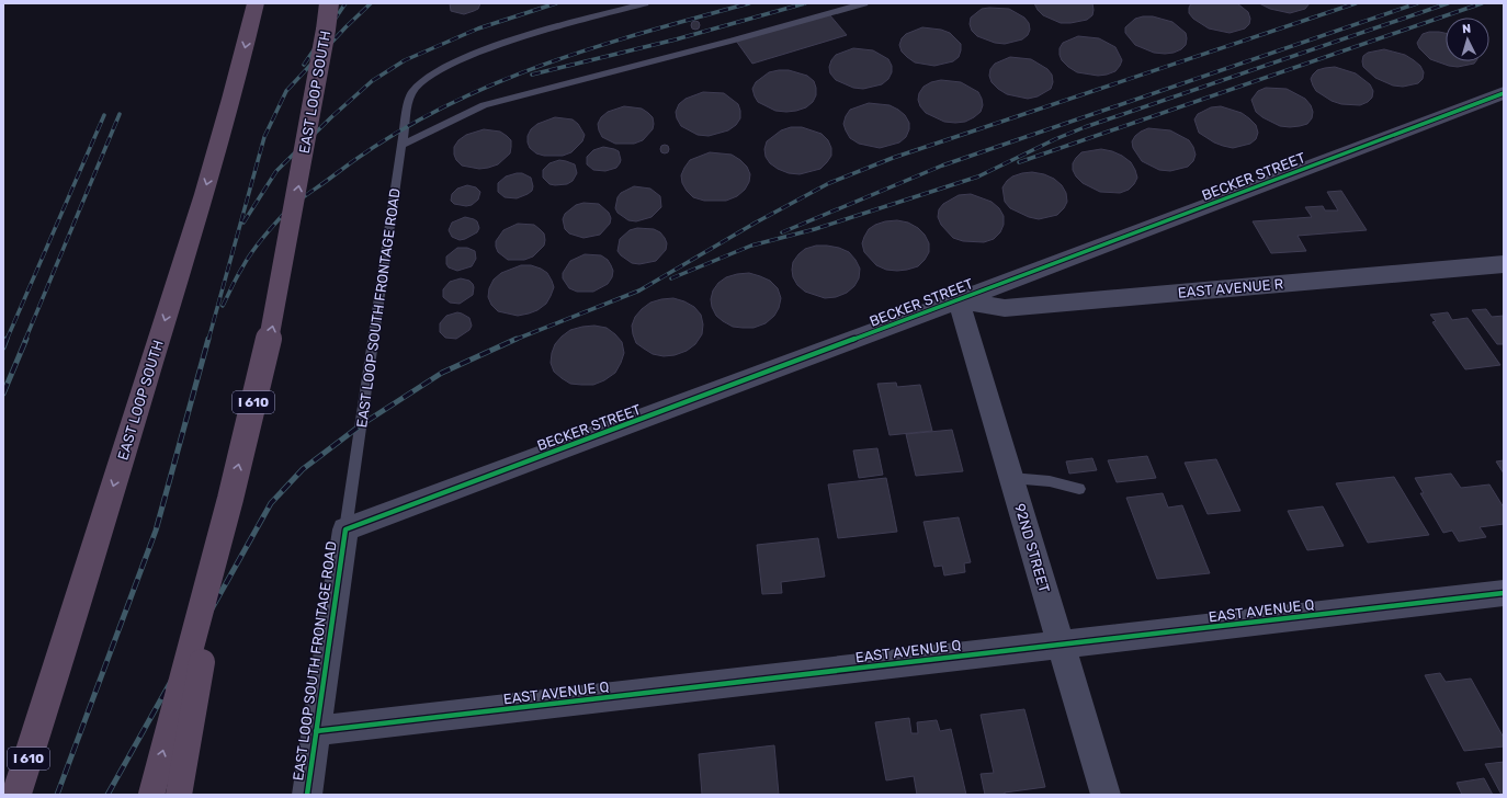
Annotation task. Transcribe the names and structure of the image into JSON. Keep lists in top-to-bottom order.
{
  "streets": {
    "highway": ["EAST LOOP SOUTH", "I 610"],
    "street": [
      "BECKER STREET",
      "EAST AVENUE R",
      "EAST LOOP SOUTH FRONTAGE ROAD",
      "92ND STREET",
      "EAST AVENUE Q"
    ]
  },
  "crossings": [
    ["BECKER STREET", "EAST AVENUE R"],
    ["BECKER STREET", "EAST LOOP SOUTH FRONTAGE ROAD"],
    ["BECKER STREET", "92ND STREET"],
    ["EAST AVENUE R", "92ND STREET"],
    ["EAST LOOP SOUTH FRONTAGE ROAD", "EAST AVENUE Q"],
    ["92ND STREET", "EAST AVENUE Q"]
  ],
  "north": "top"
}
